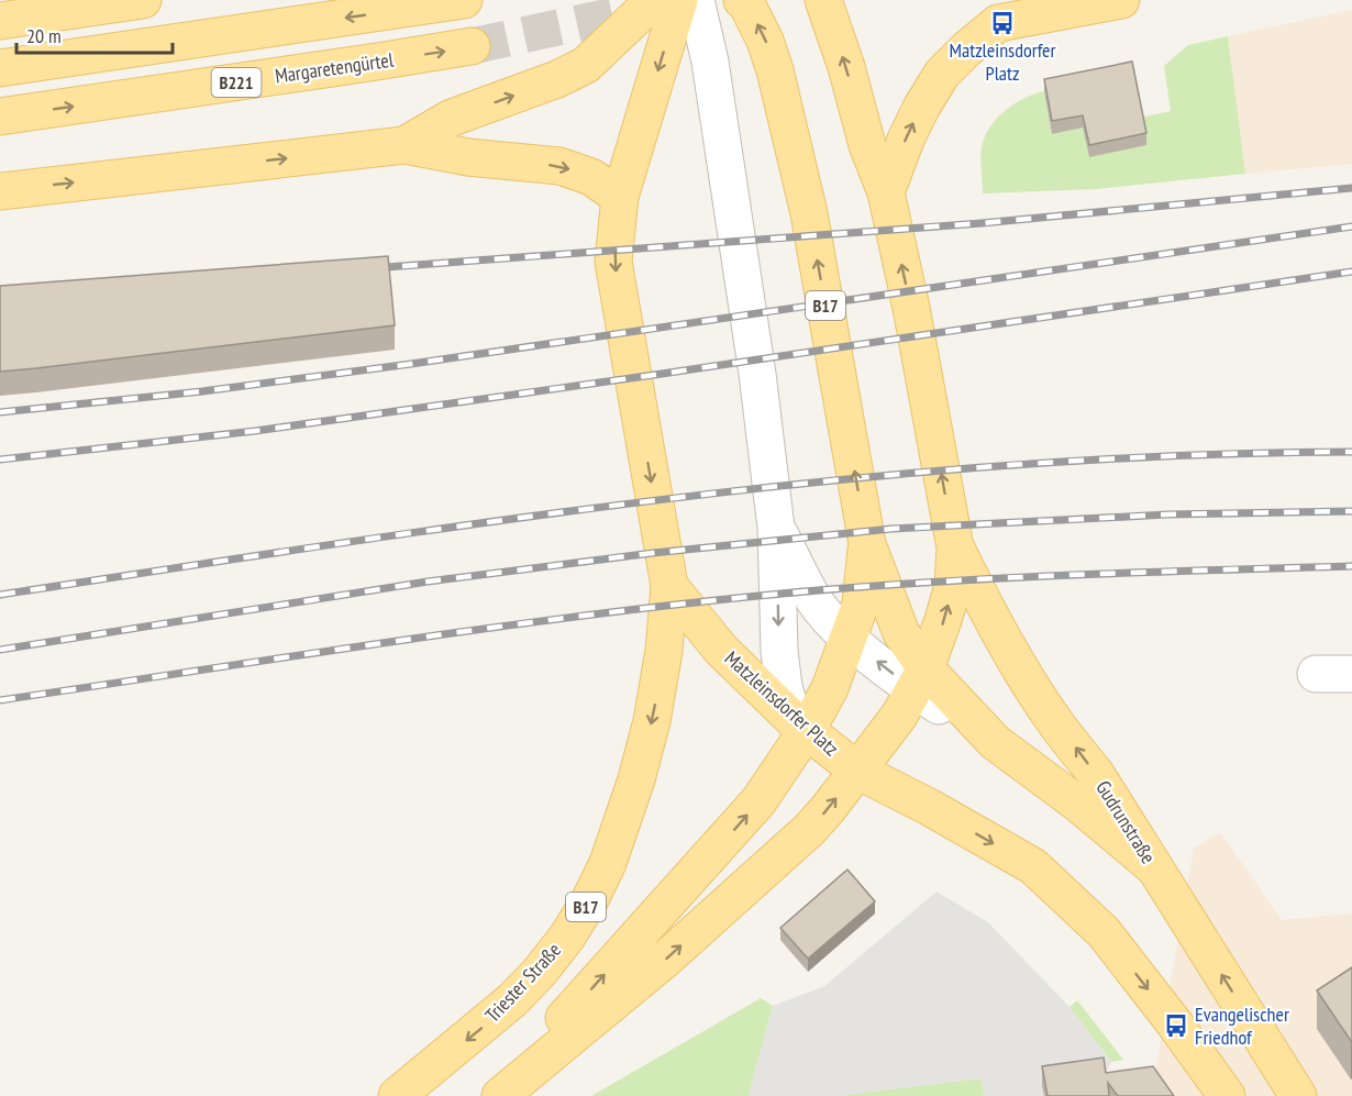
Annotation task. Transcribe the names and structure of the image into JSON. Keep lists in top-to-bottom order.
{
  "streets": {
    "main road": [
      "Margaretengürtel",
      "B221",
      "B17",
      "Matzleinsdorfer Platz",
      "Gudrunstraße",
      "Triester Straße"
    ]
  },
  "crossings": [
    ["B17", "Matzleinsdorfer Platz"],
    ["Matzleinsdorfer Platz", "Gudrunstraße"],
    ["Matzleinsdorfer Platz", "Triester Straße"]
  ],
  "places": {
    "bus stop": ["Matzleinsdorfer Platz", "Evangelischer Friedhof"]
  },
  "scale_bar": "20 m"
}
